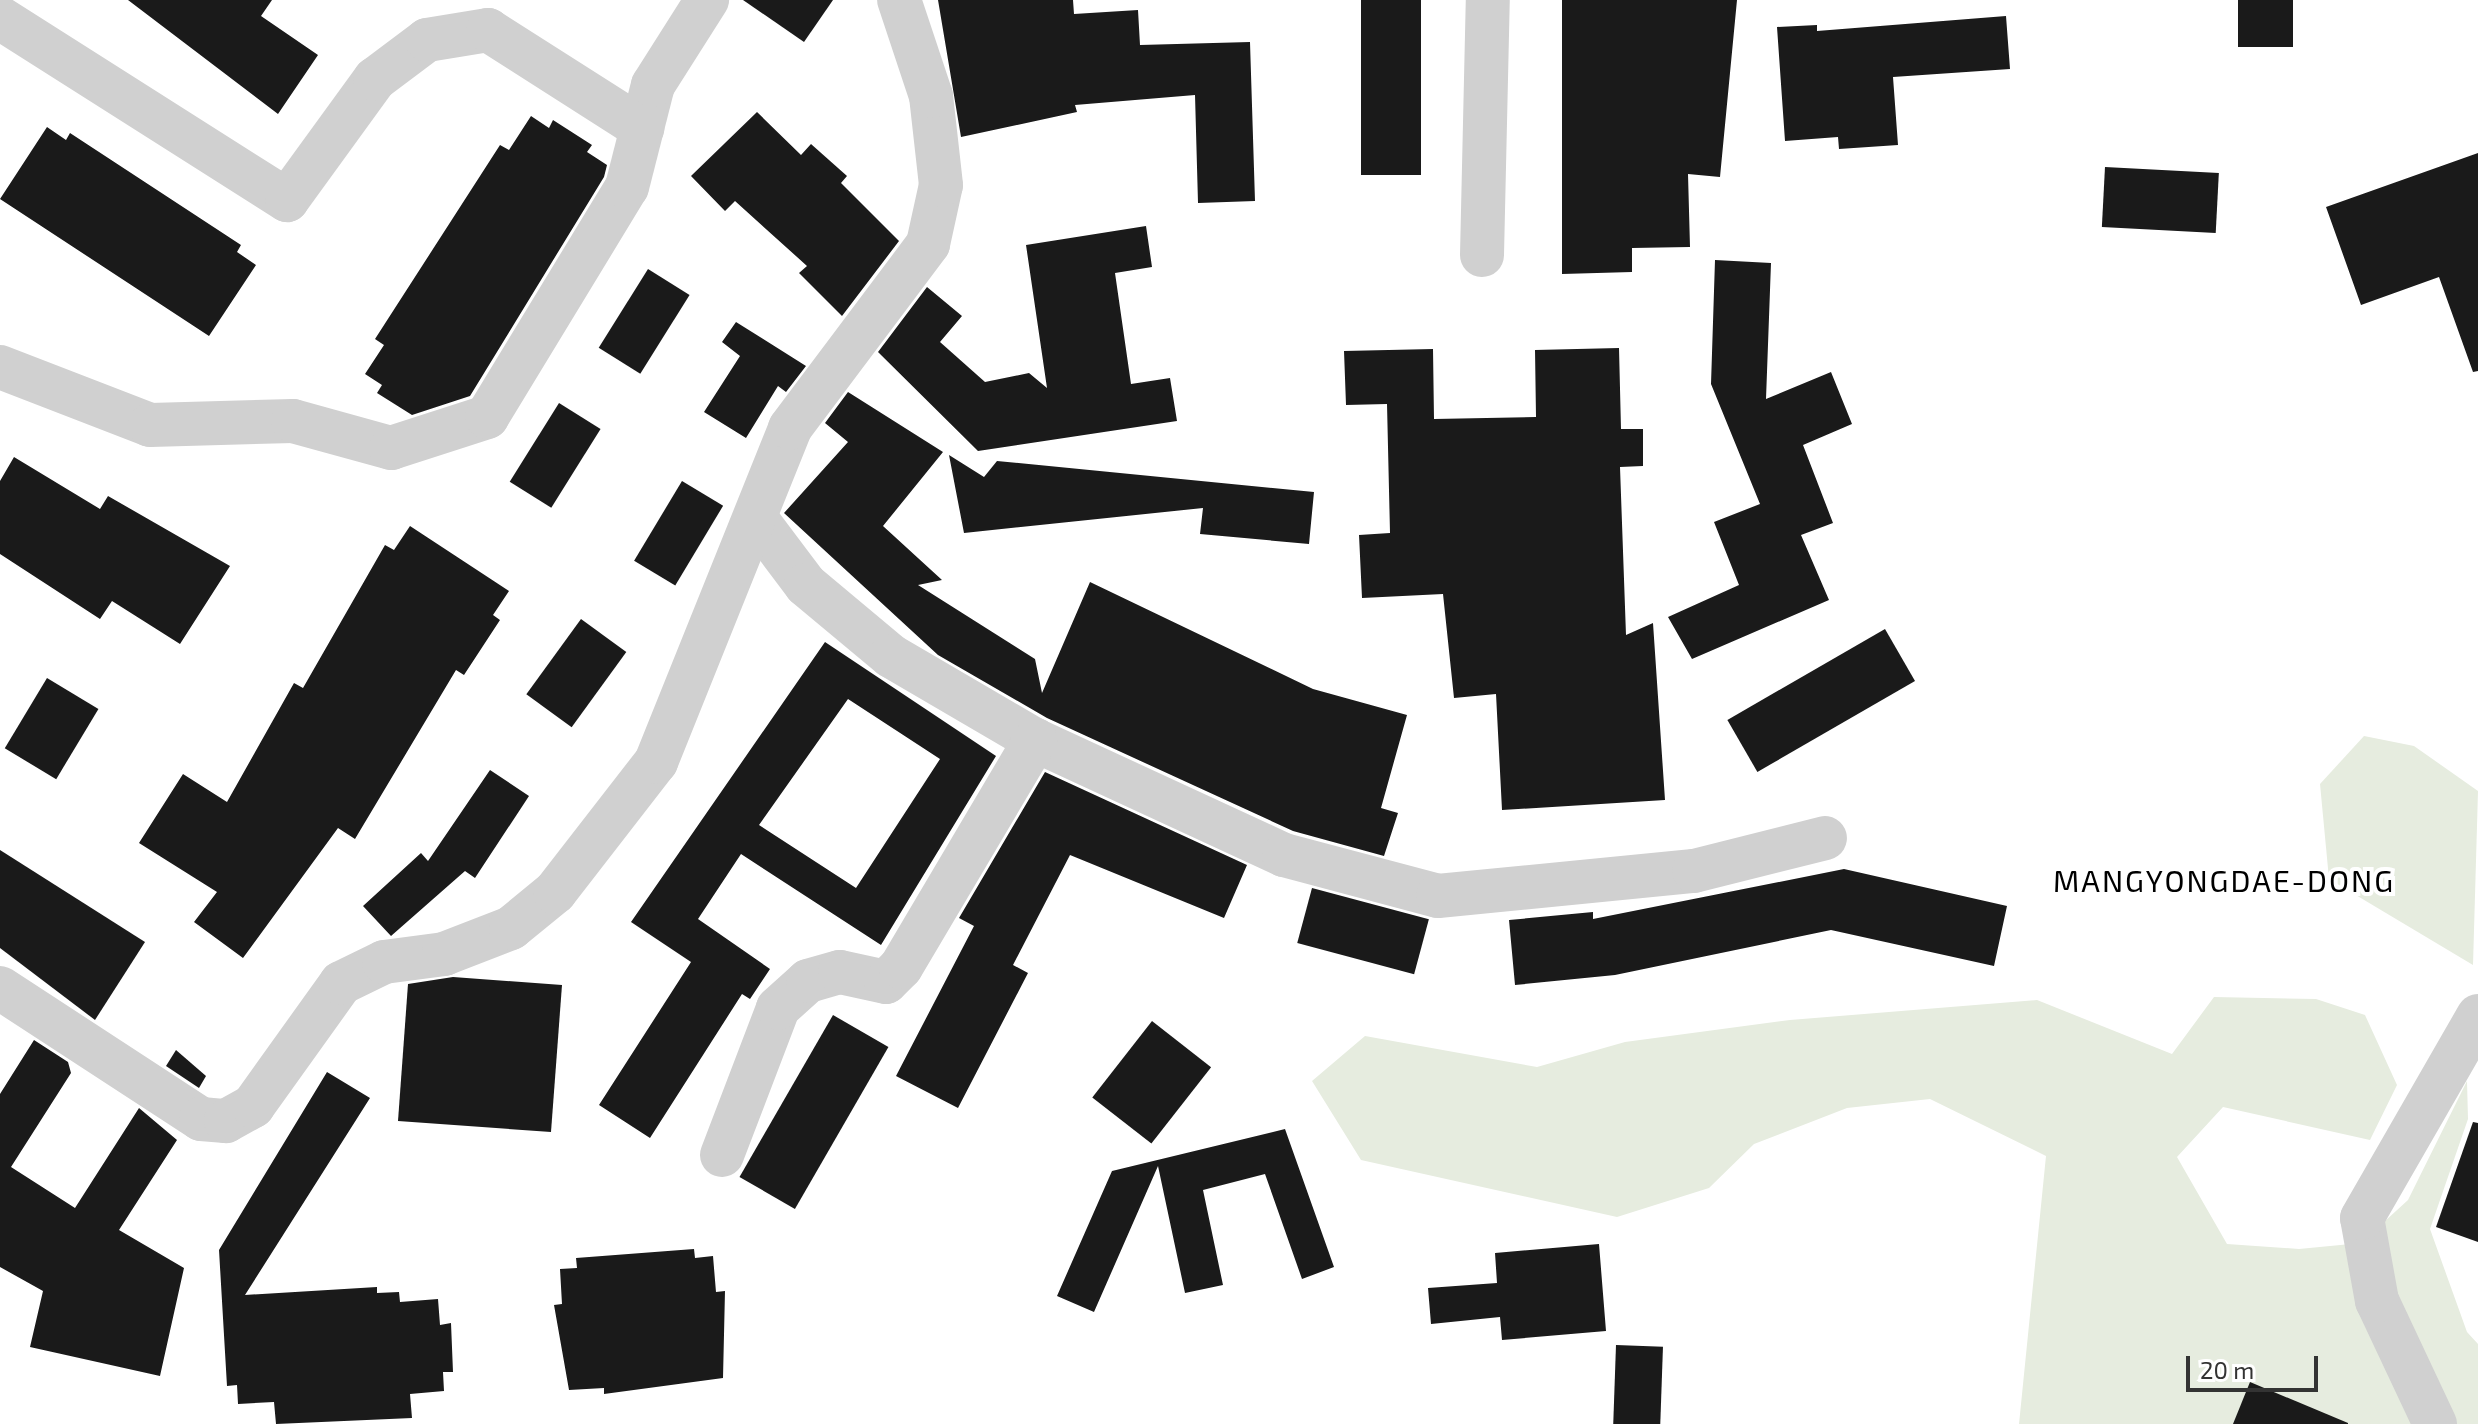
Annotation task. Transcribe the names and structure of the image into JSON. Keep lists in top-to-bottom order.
{
  "districts": ["MANGYONGDAE-DONG"],
  "scale_bar": "20 m"
}
